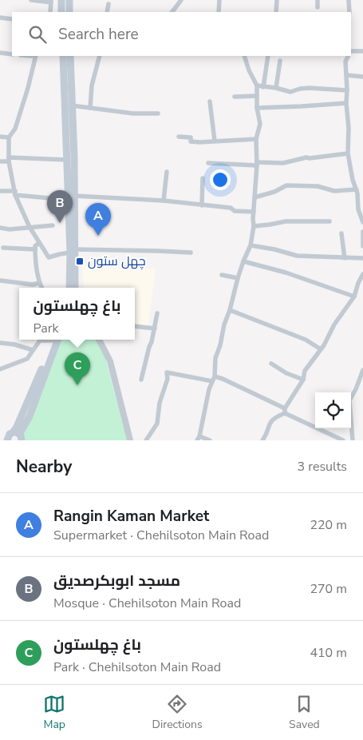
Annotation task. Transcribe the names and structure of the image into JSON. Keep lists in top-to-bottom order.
{
  "places": {
    "transit": ["چهل ستون"]
  },
  "page": {
    "search": "Search here",
    "pins": ["B", "A", "C"],
    "popup": ["باغ چهلستون", "Park"],
    "heading": ["Nearby", "3 results"],
    "list": [
      {
        "mark": "A",
        "name": "Rangin Kaman Market",
        "note": "Supermarket · Chehilsoton Main Road",
        "value": "220 m"
      },
      {
        "mark": "B",
        "name": "مسجد ابوبکرصدیق",
        "note": "Mosque · Chehilsoton Main Road",
        "value": "270 m"
      },
      {
        "mark": "C",
        "name": "باغ چهلستون",
        "note": "Park · Chehilsoton Main Road",
        "value": "410 m"
      }
    ],
    "nav": ["Map", "Directions", "Saved"]
  }
}
